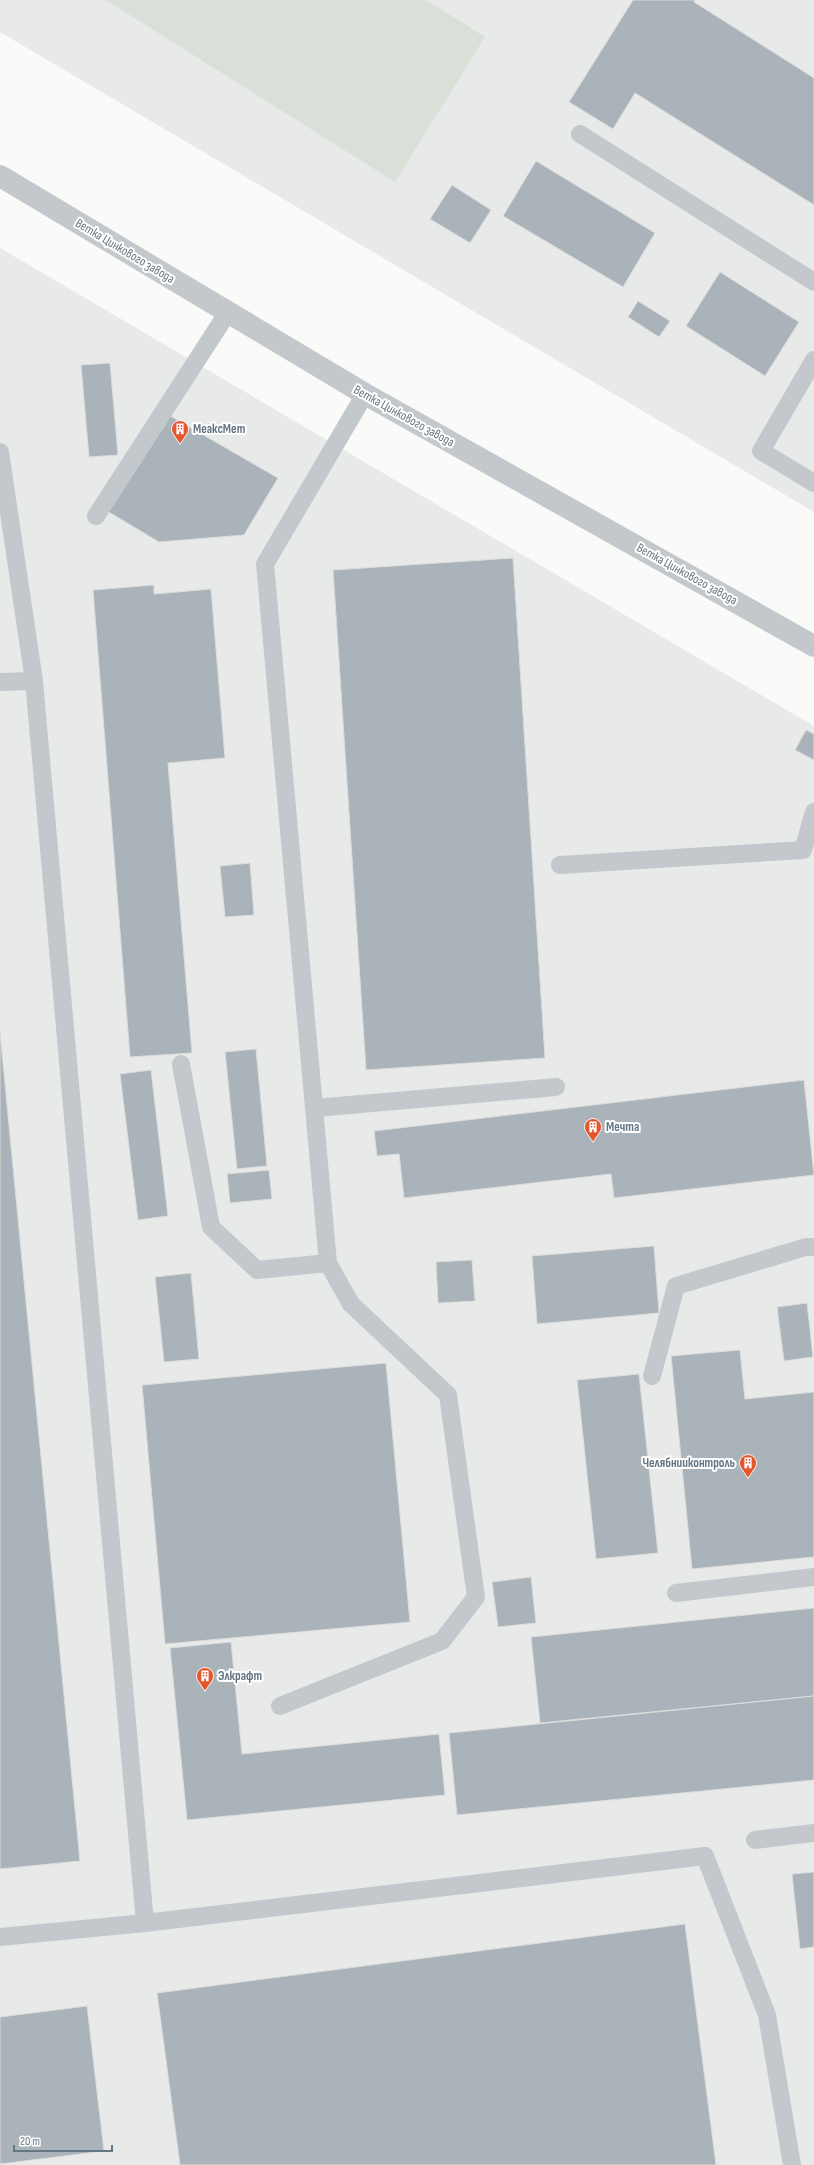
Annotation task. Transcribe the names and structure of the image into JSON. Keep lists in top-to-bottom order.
{
  "streets": {
    "street": ["Ветка Цинкового завода"]
  },
  "places": {
    "building": [
      "МеаксМет",
      "Мечта",
      "Челябнииконтроль",
      "Элкрафт"
    ]
  },
  "scale_bar": "20 m"
}
